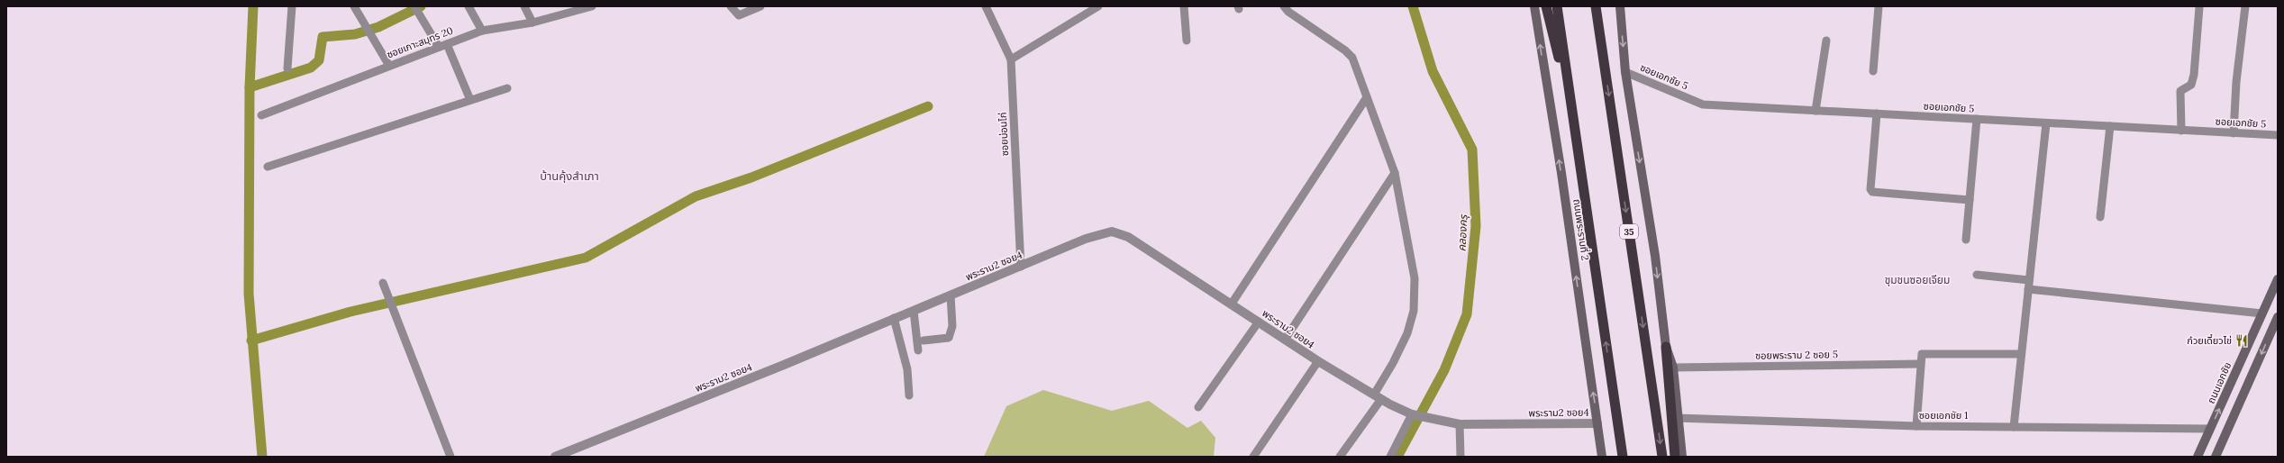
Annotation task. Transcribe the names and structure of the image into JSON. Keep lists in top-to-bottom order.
{
  "streets": {
    "highway": ["ถนนพระรามที่ 2", "35"],
    "main road": ["ถนนเอกชัย"],
    "street": [
      "ซอยเกาะสมุทร 20",
      "ซอยเอกชัย 5",
      "ซอยบ่อนไก่",
      "พระราม2 ซอย4",
      "ซอยพระราม 2 ซอย 5",
      "ซอยเอกชัย 1"
    ]
  },
  "crossings": [
    ["ซอยเอกชัย 5", "35"],
    ["ซอยบ่อนไก่", "พระราม2 ซอย4"],
    ["ถนนพระรามที่ 2", "พระราม2 ซอย4"],
    ["35", "ซอยพระราม 2 ซอย 5"],
    ["35", "ซอยเอกชัย 1"],
    ["ถนนเอกชัย", "ซอยเอกชัย 1"]
  ],
  "districts": ["บ้านคุ้งสำเภา", "ชุมชนซอยเจียม"],
  "water": ["คลองครุ"],
  "places": {
    "restaurant": ["ก๋วยเดี๋ยวไข่"]
  }
}
